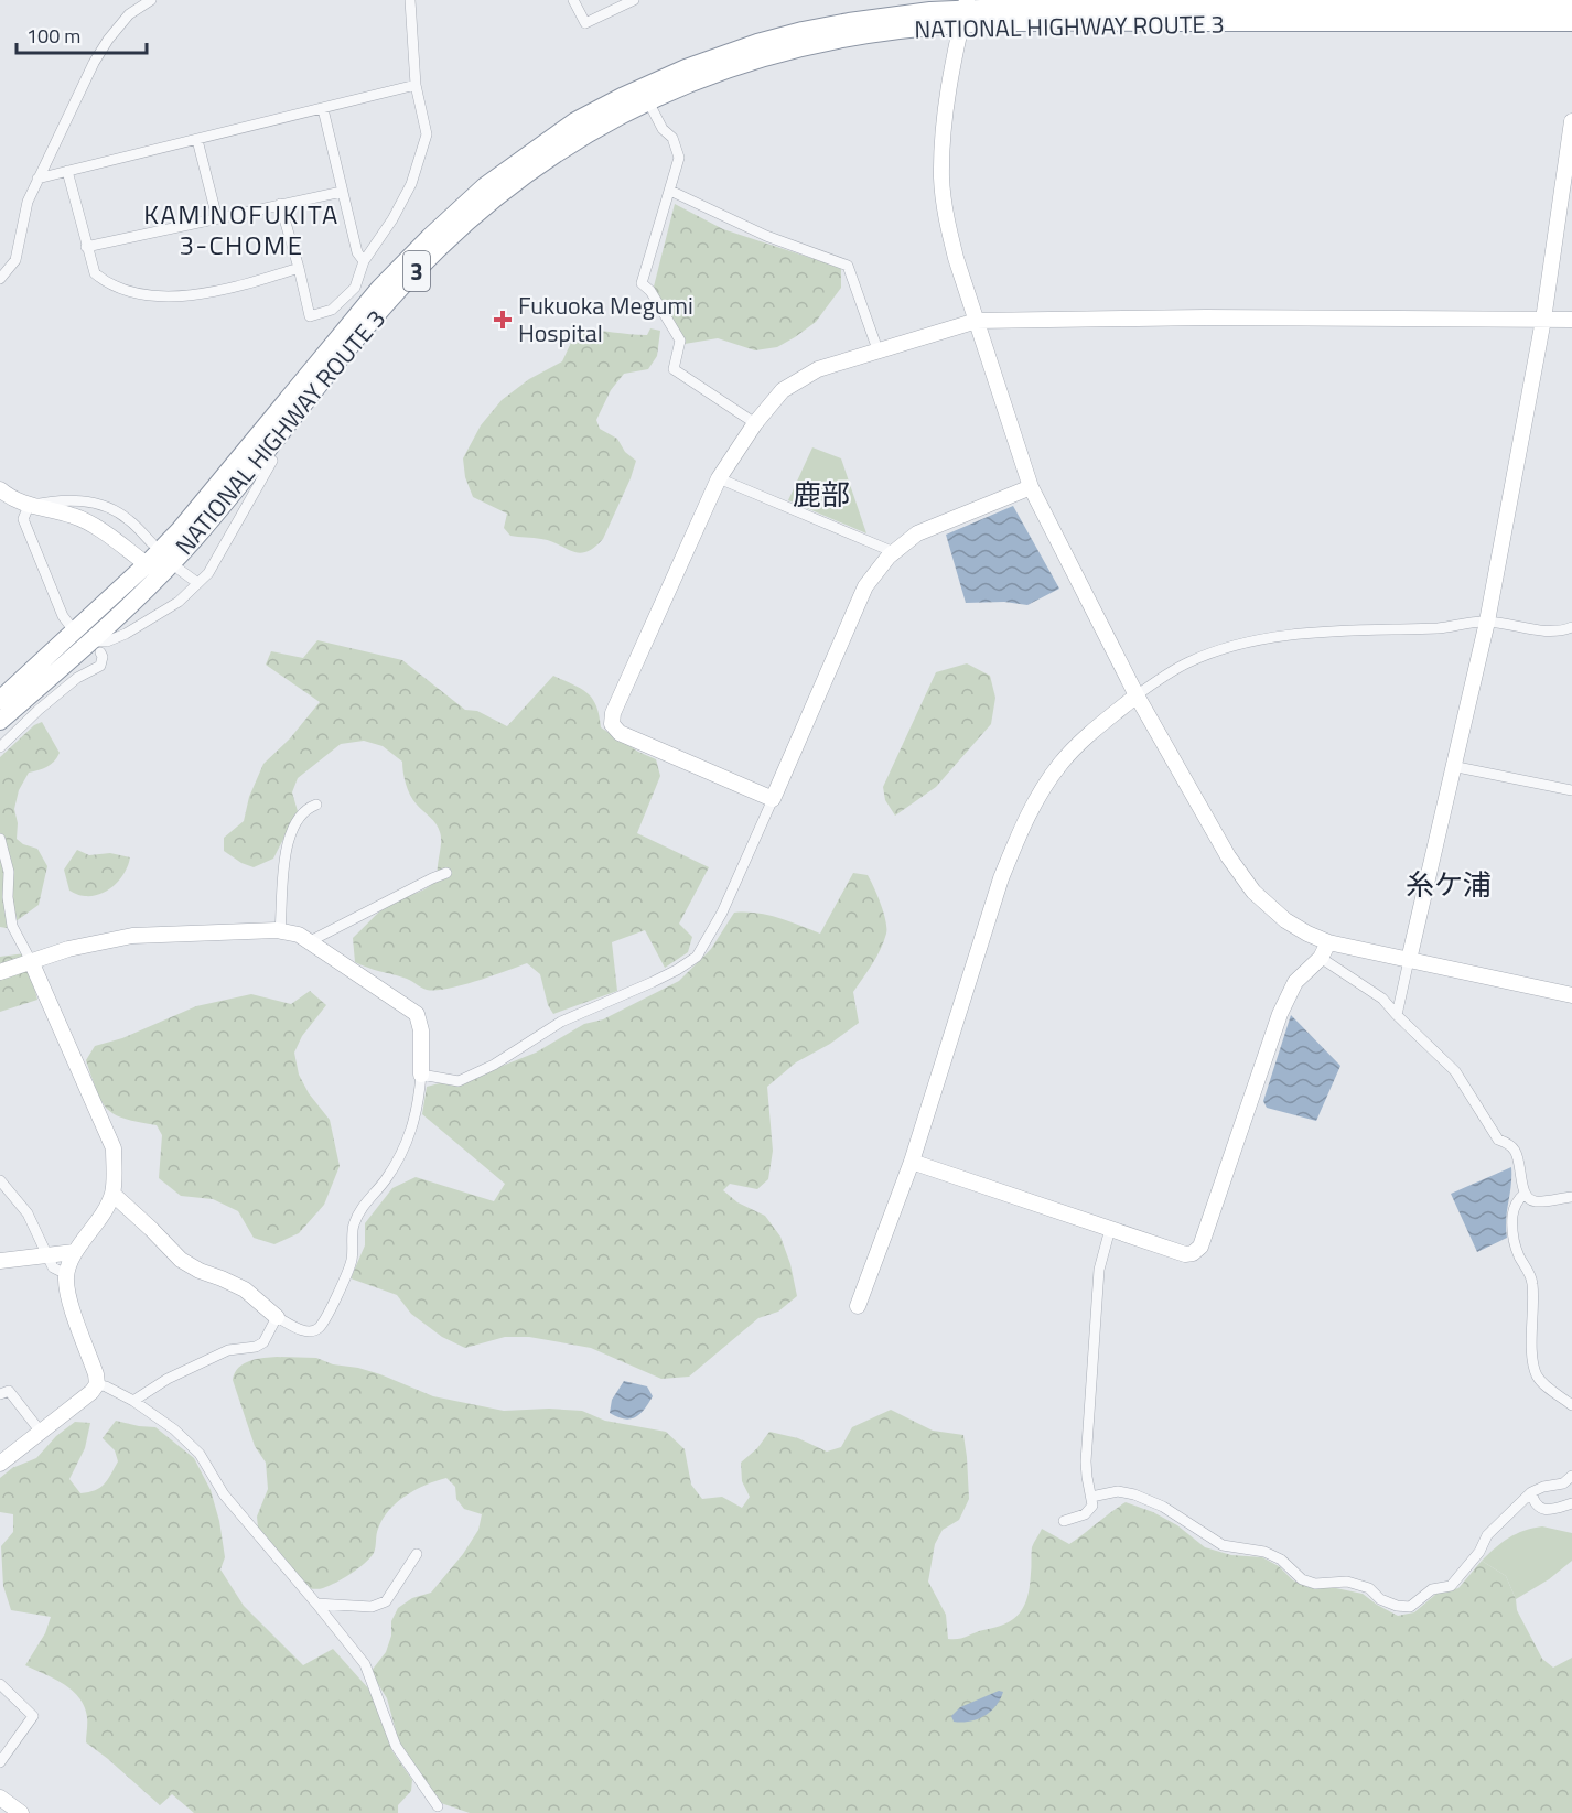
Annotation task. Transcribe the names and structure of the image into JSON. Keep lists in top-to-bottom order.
{
  "streets": {
    "highway": ["NATIONAL HIGHWAY ROUTE 3", "3"]
  },
  "districts": ["KAMINOFUKITA 3-CHOME", "鹿部", "糸ケ浦"],
  "places": {
    "health": ["Fukuoka Megumi Hospital"]
  },
  "scale_bar": "100 m"
}
